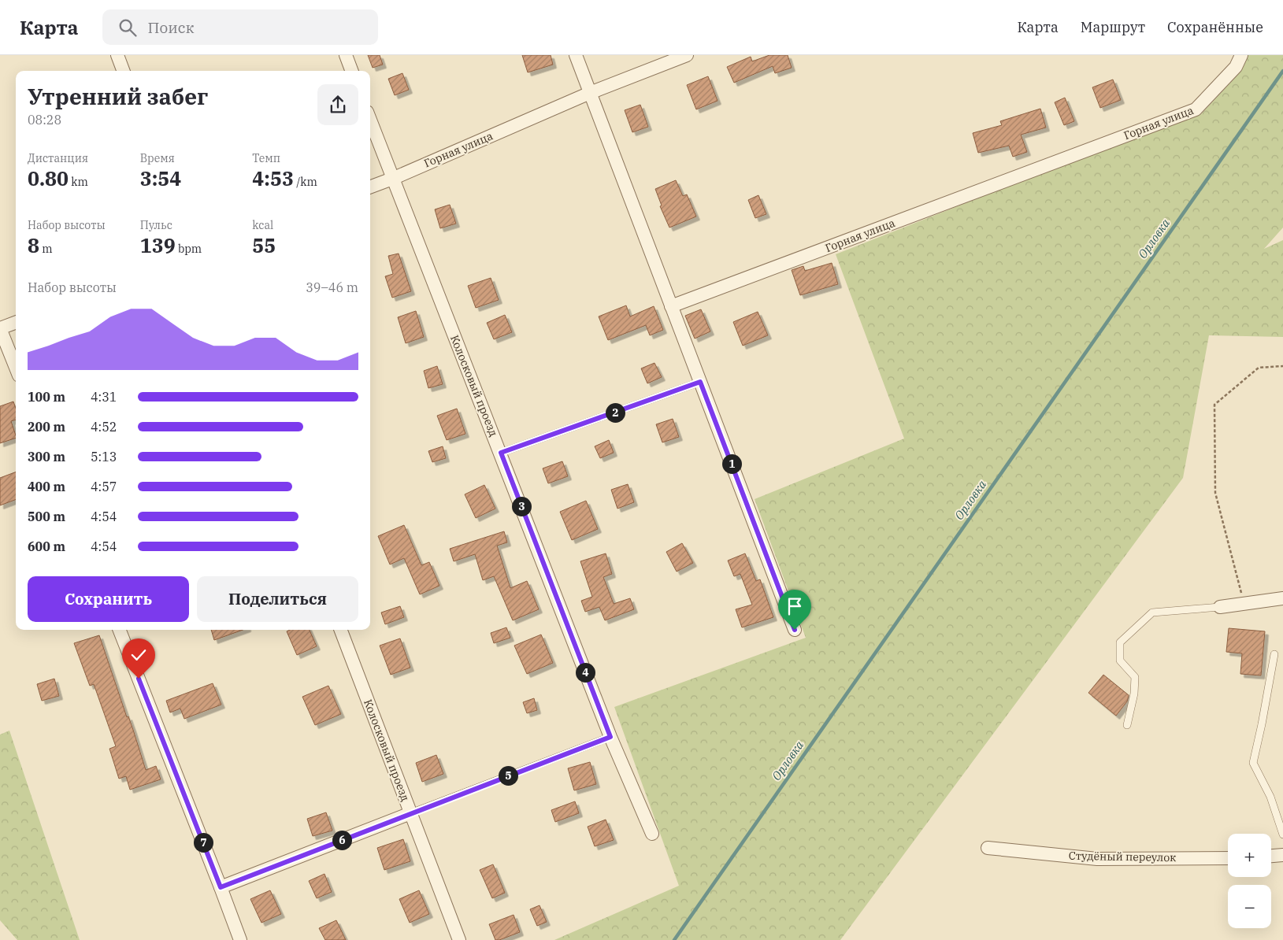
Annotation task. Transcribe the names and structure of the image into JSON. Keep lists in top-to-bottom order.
{
  "streets": {
    "street": ["Горная улица", "Колосковый проезд", "Студёный переулок"]
  },
  "crossings": [
    ["Горная улица", "Колосковый проезд"]
  ],
  "water": ["Орловка"],
  "page": {
    "header": "Карта",
    "search": "Поиск",
    "nav": ["Карта", "Маршрут", "Сохранённые"],
    "heading": ["Утренний забег", "08:28"],
    "stats": [
      ["Дистанция", "0.80 km"],
      ["Время", "3:54"],
      ["Темп", "4:53 /km"],
      ["Набор высоты", "8 m"],
      ["Пульс", "139 bpm"],
      ["kcal", "55"]
    ],
    "chart": ["Набор высоты", "39–46 m"],
    "list": [
      {
        "name": "100 m",
        "note": "4:31"
      },
      {
        "name": "200 m",
        "note": "4:52"
      },
      {
        "name": "300 m",
        "note": "5:13"
      },
      {
        "name": "400 m",
        "note": "4:57"
      },
      {
        "name": "500 m",
        "note": "4:54"
      },
      {
        "name": "600 m",
        "note": "4:54"
      }
    ],
    "pins": [
      "2",
      "1",
      "3",
      "4",
      "5",
      "6",
      "7"
    ],
    "buttons": ["Сохранить", "Поделиться"],
    "map_buttons": ["+", "−"]
  }
}
